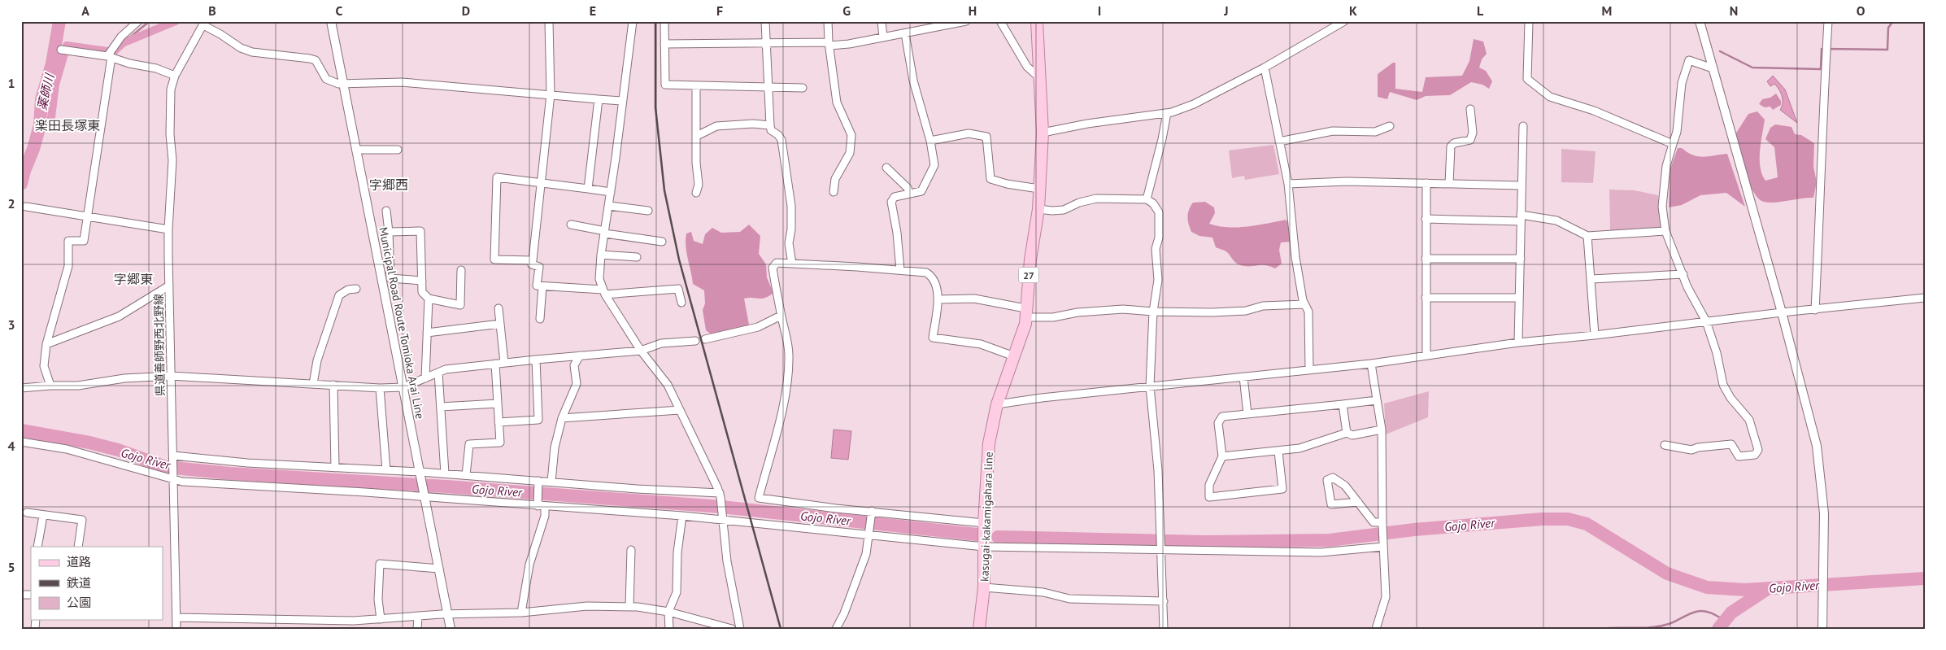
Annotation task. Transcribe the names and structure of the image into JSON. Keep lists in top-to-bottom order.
{
  "streets": {
    "main road": ["27", "kasugai-kakamigahara line"],
    "street": ["Municipal Road Route Tomioka Arai Line", "県道善師野西北野線"]
  },
  "districts": ["楽田長塚東", "字郷西", "字郷東"],
  "water": ["薬師川", "Gojo River"],
  "legend": ["道路", "鉄道", "公園"],
  "grid": {
    "columns": [
      "A",
      "B",
      "C",
      "D",
      "E",
      "F",
      "G",
      "H",
      "I",
      "J",
      "K",
      "L",
      "M",
      "N",
      "O"
    ],
    "rows": [
      "1",
      "2",
      "3",
      "4",
      "5"
    ]
  }
}
